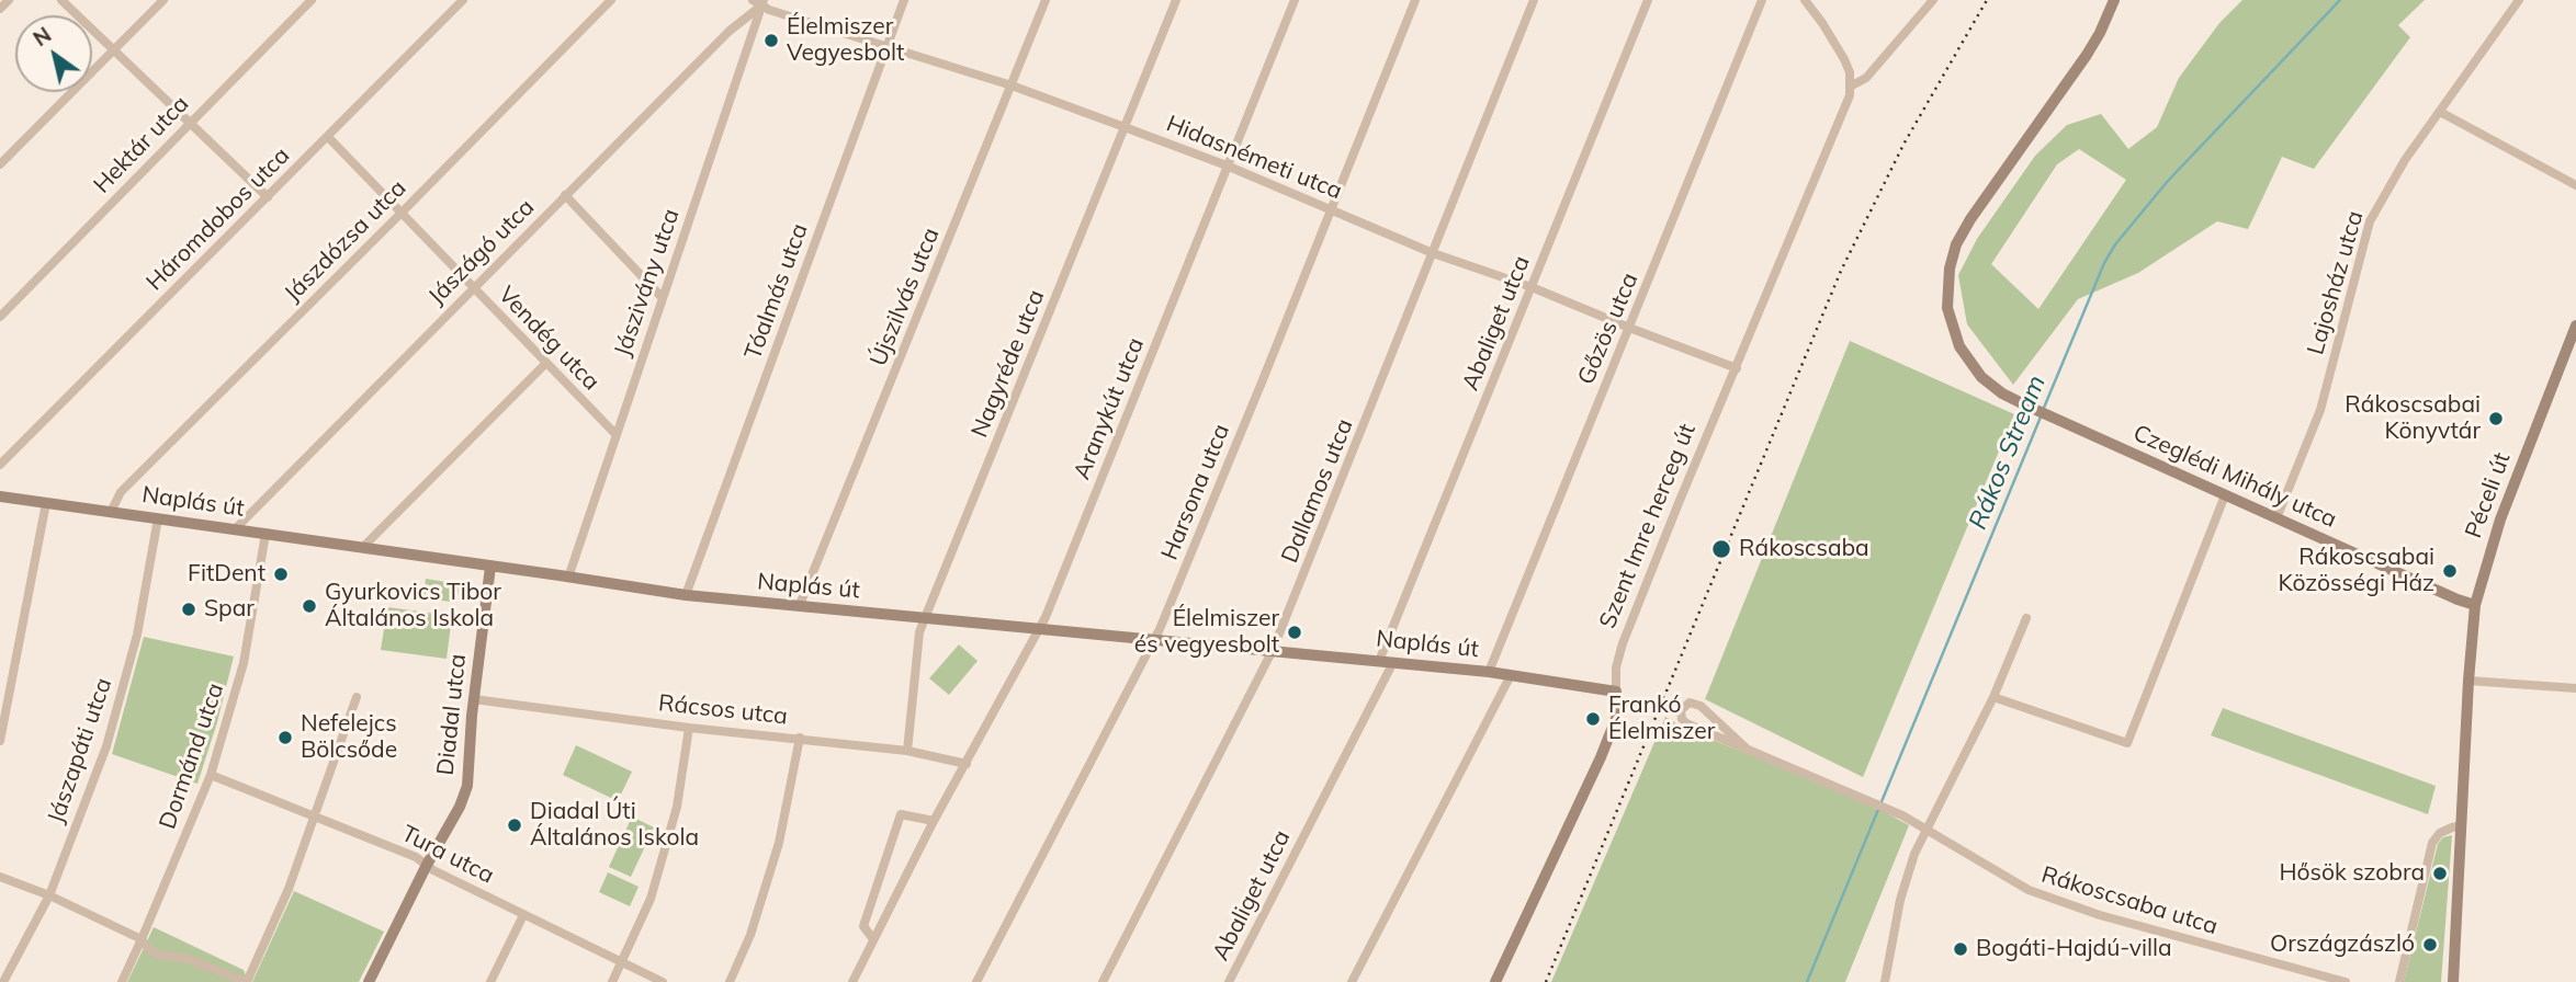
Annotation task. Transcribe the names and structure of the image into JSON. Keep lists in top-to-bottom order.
{
  "streets": {
    "street": [
      "Hektár utca",
      "Hidasnémeti utca",
      "Háromdobos utca",
      "Jászdózsa utca",
      "Jászágó utca",
      "Jászivány utca",
      "Lajosház utca",
      "Tóalmás utca",
      "Újszilvás utca",
      "Abaliget utca",
      "Gőzös utca",
      "Vendég utca",
      "Nagyréde utca",
      "Aranykút utca",
      "Czeglédi Mihály utca",
      "Dallamos utca",
      "Harsona utca",
      "Péceli út",
      "Naplás út",
      "Szent Imre herceg út",
      "Rácsos utca",
      "Diadal utca",
      "Jászapáti utca",
      "Dormánd utca",
      "Tura utca",
      "Rákoscsaba utca"
    ]
  },
  "crossings": [
    ["Hidasnémeti utca", "Jászágó utca"],
    ["Hidasnémeti utca", "Jászivány utca"],
    ["Hidasnémeti utca", "Tóalmás utca"],
    ["Hidasnémeti utca", "Újszilvás utca"],
    ["Hidasnémeti utca", "Abaliget utca"],
    ["Hidasnémeti utca", "Gőzös utca"],
    ["Hidasnémeti utca", "Nagyréde utca"],
    ["Hidasnémeti utca", "Aranykút utca"],
    ["Hidasnémeti utca", "Dallamos utca"],
    ["Hidasnémeti utca", "Harsona utca"],
    ["Hidasnémeti utca", "Szent Imre herceg út"],
    ["Háromdobos utca", "Vendég utca"],
    ["Jászdózsa utca", "Vendég utca"],
    ["Jászdózsa utca", "Naplás út"],
    ["Jászágó utca", "Jászivány utca"],
    ["Jászágó utca", "Vendég utca"],
    ["Jászágó utca", "Naplás út"],
    ["Jászivány utca", "Vendég utca"],
    ["Jászivány utca", "Naplás út"],
    ["Lajosház utca", "Czeglédi Mihály utca"],
    ["Tóalmás utca", "Naplás út"],
    ["Újszilvás utca", "Naplás út"],
    ["Abaliget utca", "Naplás út"],
    ["Gőzös utca", "Naplás út"],
    ["Nagyréde utca", "Naplás út"],
    ["Nagyréde utca", "Rácsos utca"],
    ["Aranykút utca", "Naplás út"],
    ["Aranykút utca", "Rácsos utca"],
    ["Czeglédi Mihály utca", "Péceli út"],
    ["Dallamos utca", "Naplás út"],
    ["Harsona utca", "Naplás út"],
    ["Naplás út", "Szent Imre herceg út"],
    ["Naplás út", "Diadal utca"],
    ["Naplás út", "Jászapáti utca"],
    ["Naplás út", "Dormánd utca"],
    ["Rácsos utca", "Diadal utca"],
    ["Diadal utca", "Tura utca"],
    ["Dormánd utca", "Tura utca"]
  ],
  "water": ["Rákos Stream"],
  "places": [
    "Élelmiszer Vegyesbolt",
    "Rákoscsabai Könyvtár",
    "Rákoscsaba",
    "Rákoscsabai Közösségi Ház",
    "FitDent",
    "Gyurkovics Tibor Általános Iskola",
    "Spar",
    "Élelmiszer és vegyesbolt",
    "Frankó Élelmiszer",
    "Nefelejcs Bölcsőde",
    "Diadal Úti Általános Iskola",
    "Hősök szobra",
    "Országzászló",
    "Bogáti-Hajdú-villa"
  ],
  "north": "top left"
}
